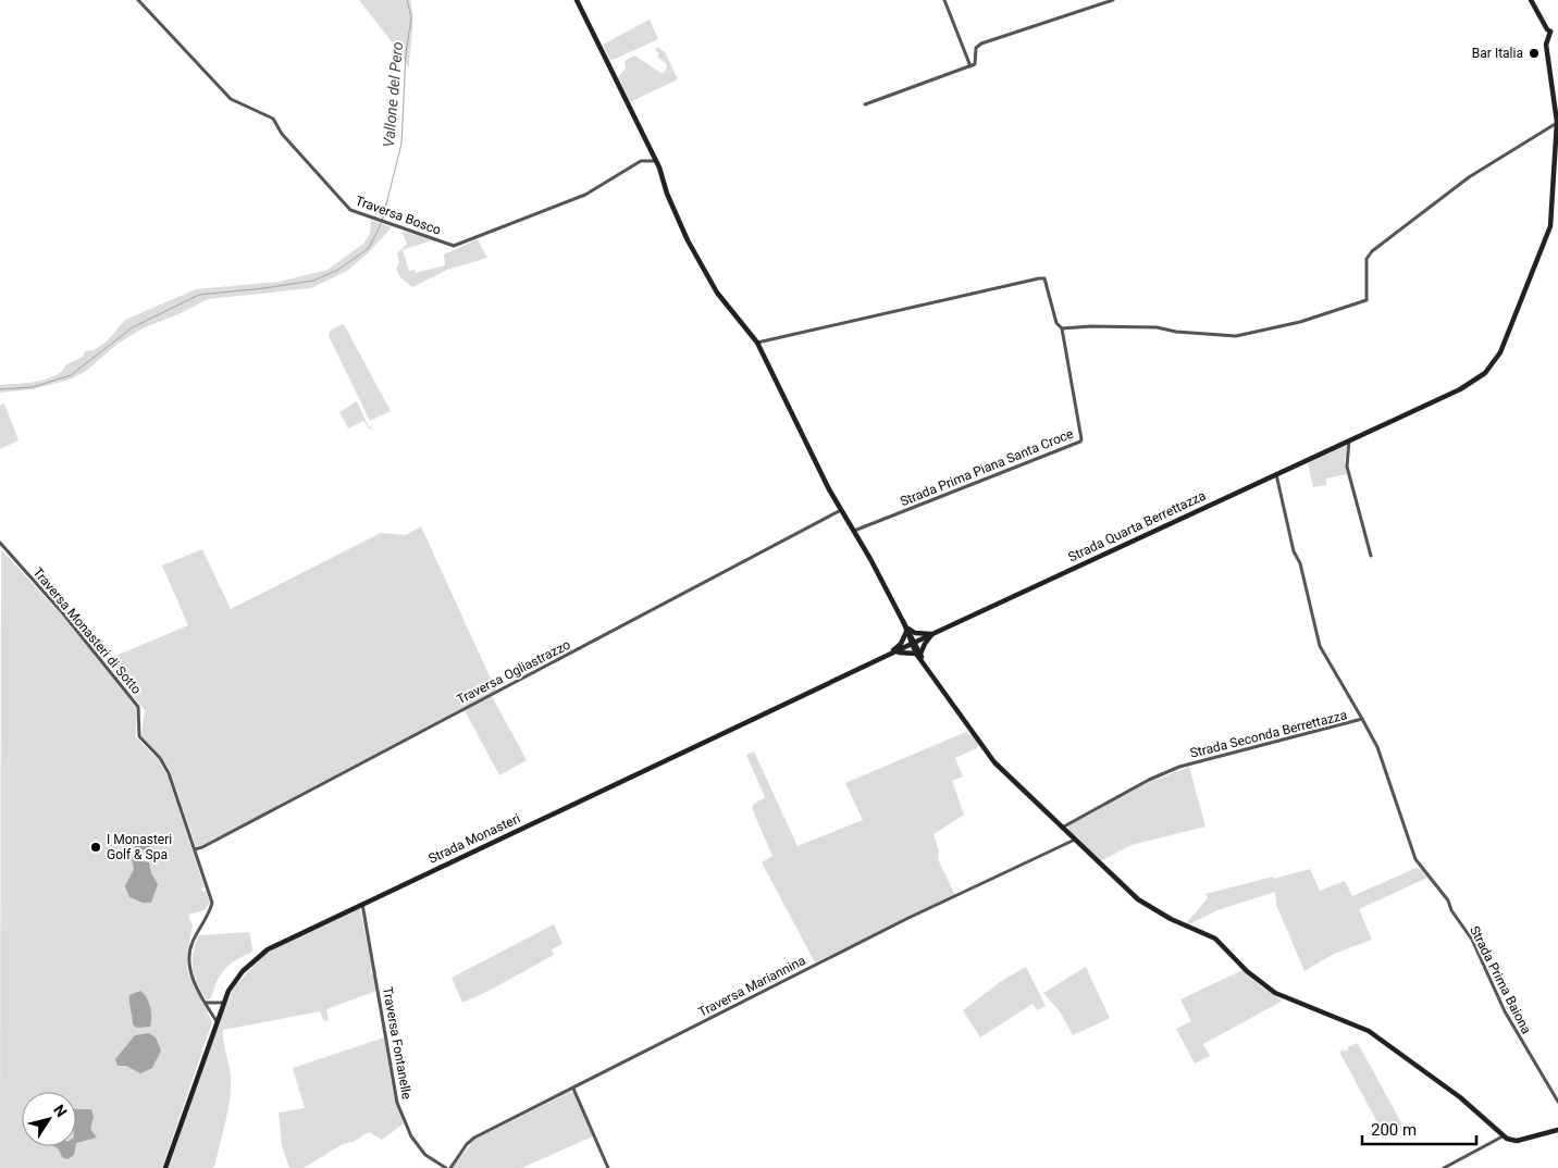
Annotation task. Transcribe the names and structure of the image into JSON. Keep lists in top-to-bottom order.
{
  "streets": {
    "main road": ["Strada Quarta Berrettazza", "Strada Monasteri"],
    "street": [
      "Traversa Bosco",
      "Strada Prima Piana Santa Croce",
      "Traversa Monasteri di Sotto",
      "Traversa Ogliastrazzo",
      "Strada Seconda Berrettazza",
      "Strada Prima Baiona",
      "Traversa Mariannina",
      "Traversa Fontanelle"
    ]
  },
  "crossings": [
    ["Strada Quarta Berrettazza", "Strada Seconda Berrettazza"],
    ["Strada Quarta Berrettazza", "Strada Monasteri"],
    ["Traversa Monasteri di Sotto", "Traversa Ogliastrazzo"],
    ["Traversa Monasteri di Sotto", "Strada Monasteri"],
    ["Strada Seconda Berrettazza", "Strada Prima Baiona"],
    ["Strada Monasteri", "Traversa Fontanelle"]
  ],
  "water": ["Vallone del Pero"],
  "places": ["Bar Italia", "I Monasteri Golf & Spa"],
  "scale_bar": "200 m",
  "north": "top right"
}
